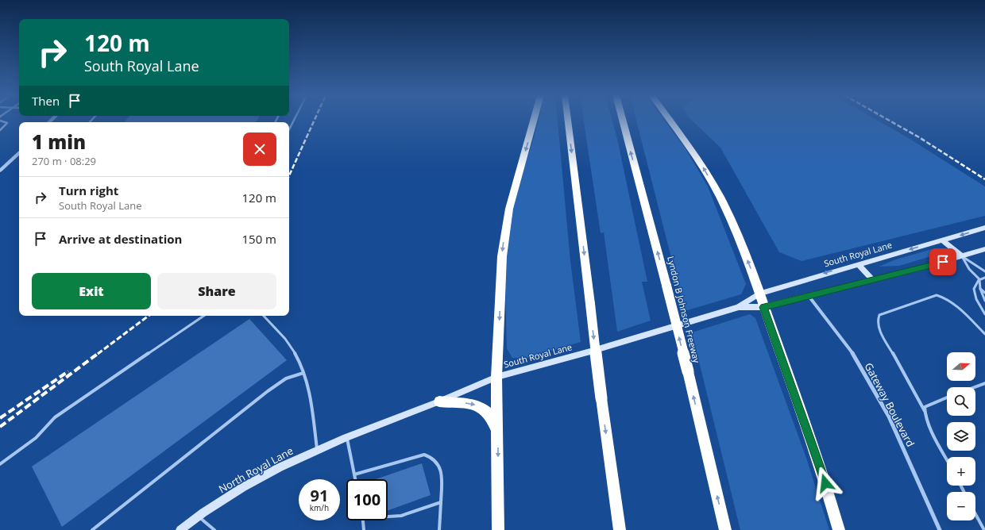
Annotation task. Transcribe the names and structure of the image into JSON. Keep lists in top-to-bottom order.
{
  "streets": {
    "highway": ["Lyndon B Johnson Freeway"],
    "main road": ["South Royal Lane", "North Royal Lane"],
    "street": ["Gateway Boulevard"]
  },
  "crossings": [
    ["South Royal Lane", "Gateway Boulevard"],
    ["South Royal Lane", "North Royal Lane"]
  ],
  "north": "right",
  "page": {
    "turn": ["120 m", "South Royal Lane"],
    "then": "Then",
    "heading": ["1 min", "270 m · 08:29"],
    "list": [
      {
        "name": "Turn right",
        "note": "South Royal Lane",
        "value": "120 m"
      },
      {
        "name": "Arrive at destination",
        "value": "150 m"
      }
    ],
    "buttons": ["Exit", "Share"],
    "map_buttons": ["+", "−"],
    "speed": "91 km/h",
    "limit": "100"
  }
}
